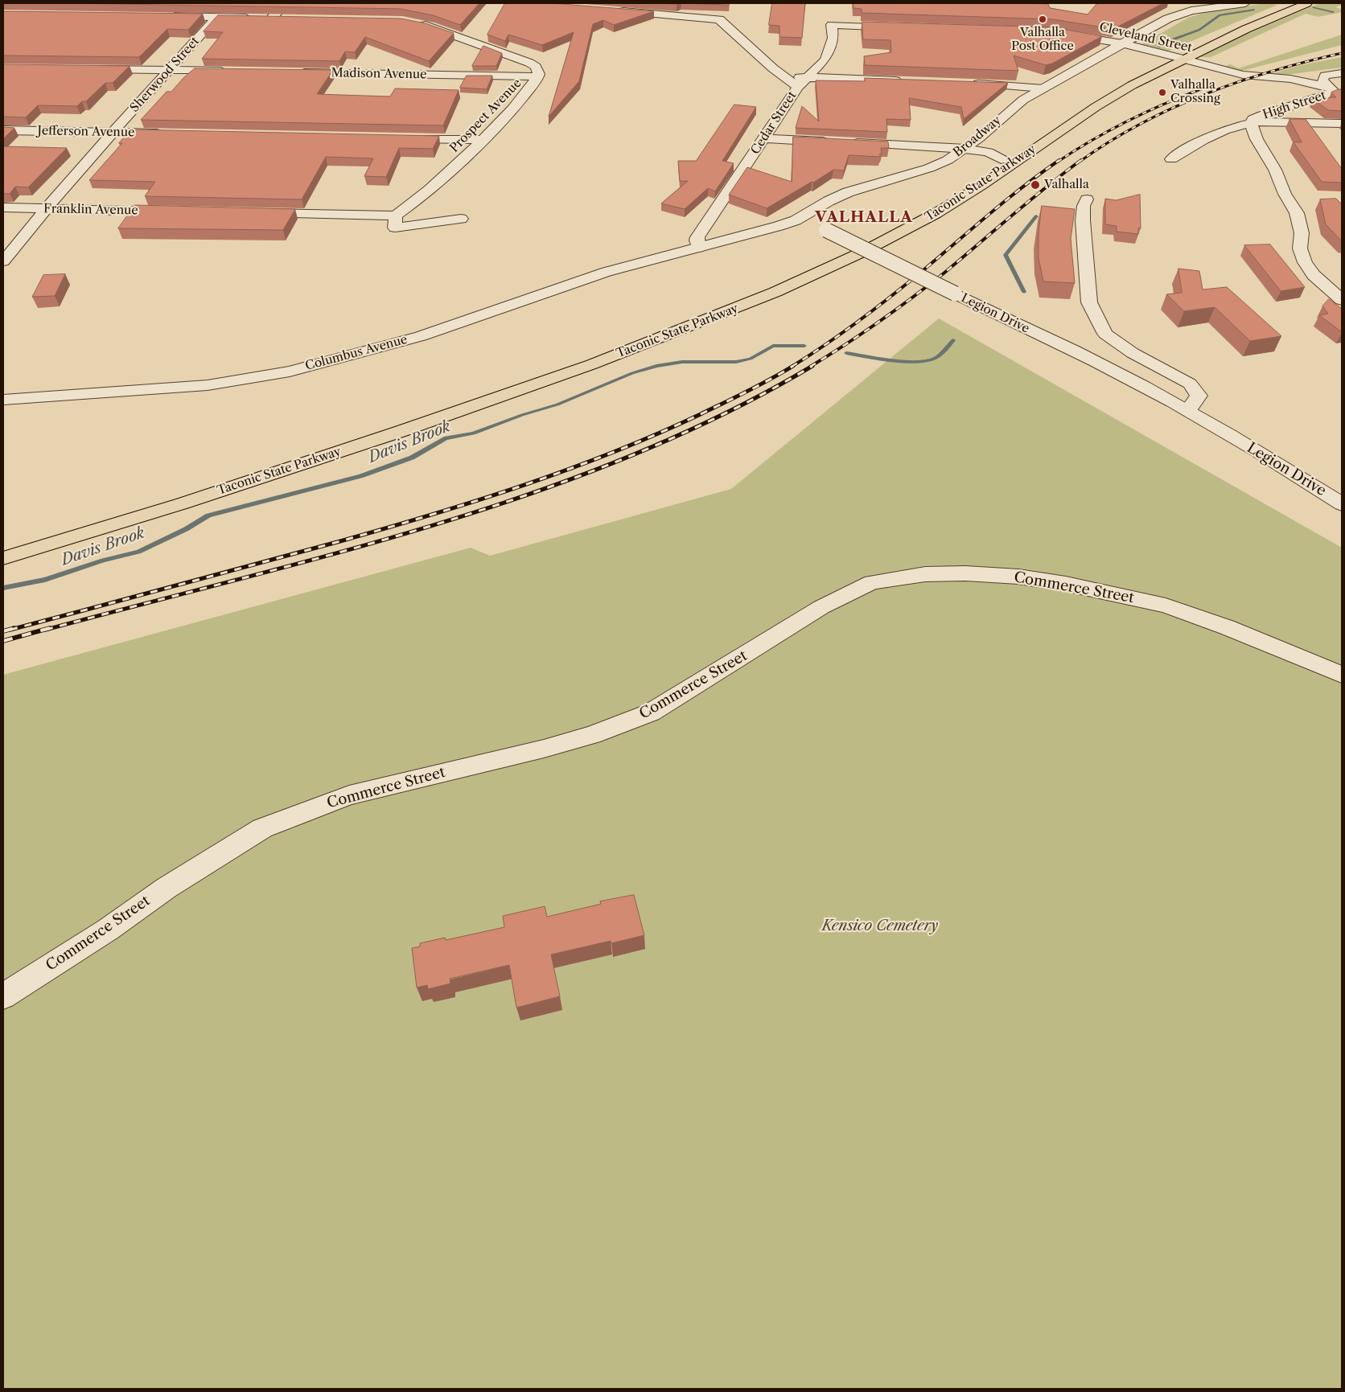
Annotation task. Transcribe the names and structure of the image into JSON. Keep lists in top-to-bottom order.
{
  "streets": {
    "highway": ["Taconic State Parkway"],
    "street": [
      "Cleveland Street",
      "Madison Avenue",
      "Sherwood Street",
      "High Street",
      "Prospect Avenue",
      "Cedar Street",
      "Jefferson Avenue",
      "Broadway",
      "Franklin Avenue",
      "Legion Drive",
      "Columbus Avenue",
      "Commerce Street"
    ]
  },
  "crossings": [
    ["Cleveland Street", "High Street"],
    ["Cleveland Street", "Broadway"],
    ["Cleveland Street", "Taconic State Parkway"],
    ["Madison Avenue", "Prospect Avenue"],
    ["Sherwood Street", "Jefferson Avenue"],
    ["Sherwood Street", "Franklin Avenue"],
    ["Cedar Street", "Broadway"],
    ["Cedar Street", "Columbus Avenue"],
    ["Broadway", "Legion Drive"],
    ["Broadway", "Columbus Avenue"]
  ],
  "districts": ["VALHALLA"],
  "water": ["Davis Brook"],
  "parks": ["Kensico Cemetery"],
  "places": ["Valhalla Post Office", "Valhalla Crossing", "Valhalla"]
}
